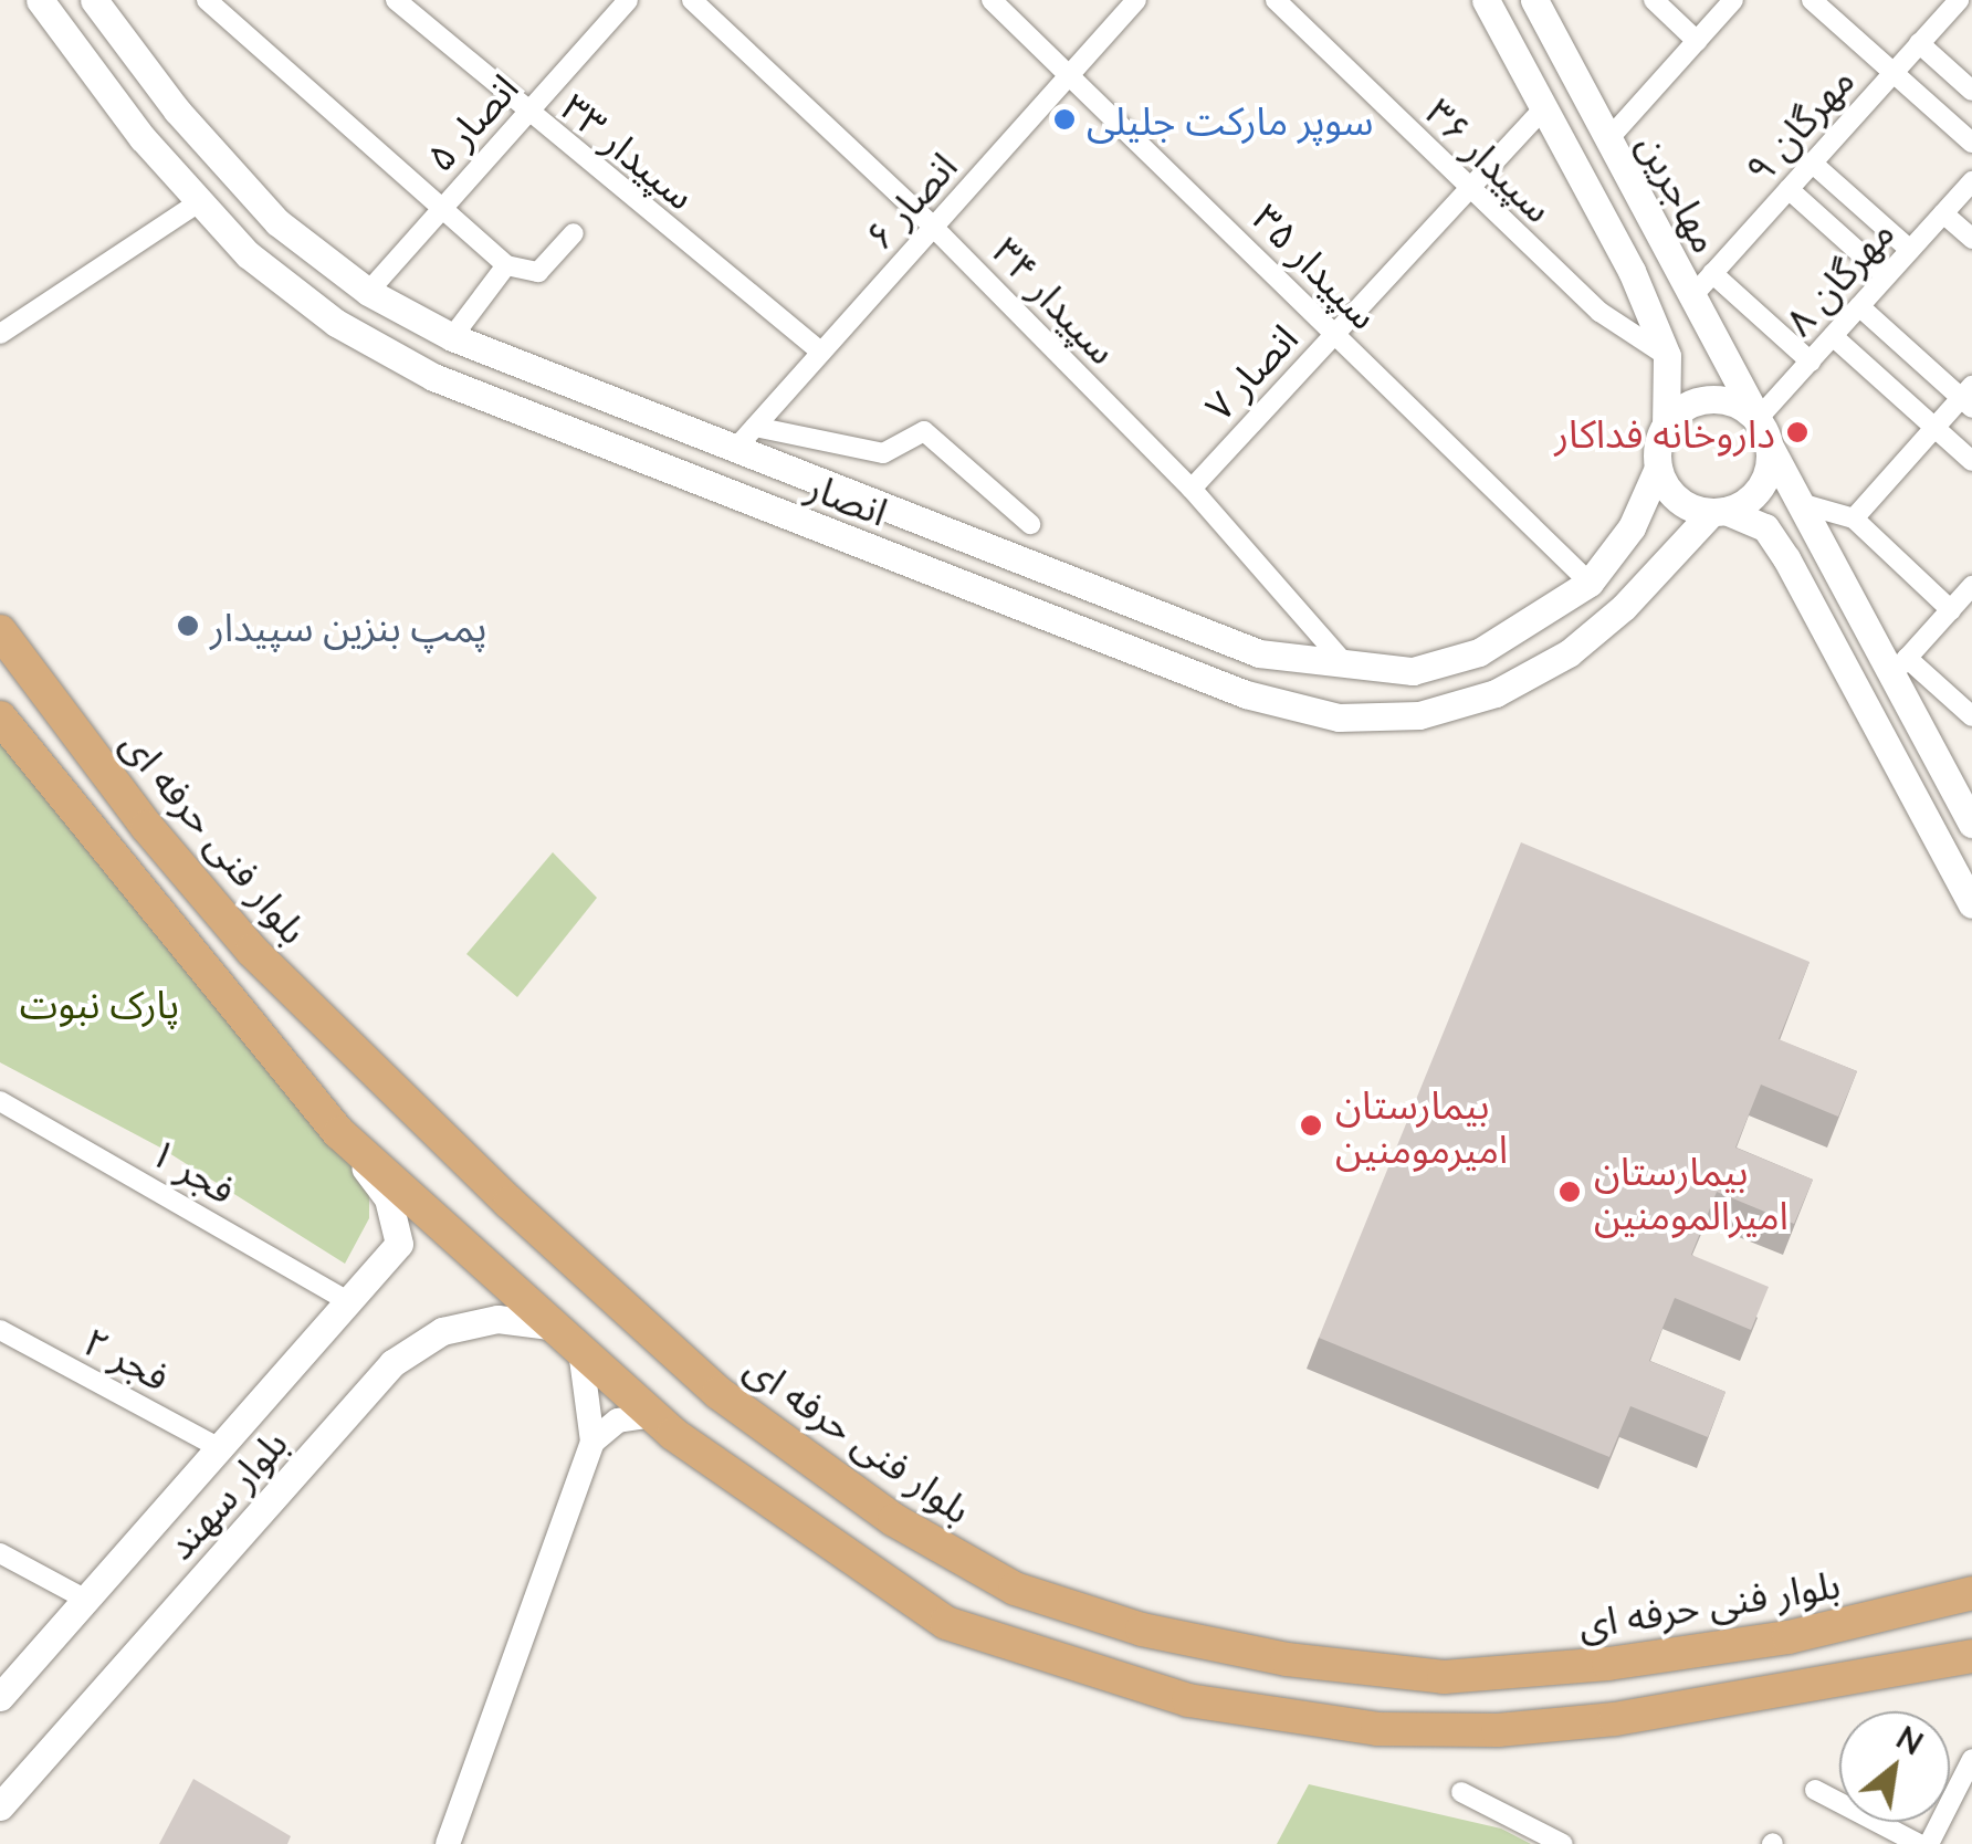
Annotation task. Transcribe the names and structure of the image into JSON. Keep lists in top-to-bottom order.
{
  "streets": {
    "main road": [
      "مهاجرین",
      "انصار",
      "بلوار فنی حرفه ای",
      "بلوار سهند"
    ],
    "street": [
      "انصار ۵",
      "مهرگان ۹",
      "سپیدار ۳۳",
      "سپیدار ۳۶",
      "انصار ۶",
      "سپیدار ۳۵",
      "مهرگان ۸",
      "سپیدار ۳۴",
      "انصار ۷",
      "فجر ۱",
      "فجر ۲"
    ]
  },
  "crossings": [
    ["انصار ۵", "سپیدار ۳۳"],
    ["انصار ۵", "انصار"],
    ["مهرگان ۹", "مهاجرین"],
    ["سپیدار ۳۳", "انصار ۶"],
    ["سپیدار ۳۶", "مهاجرین"],
    ["سپیدار ۳۶", "انصار ۷"],
    ["مهاجرین", "مهرگان ۸"],
    ["مهاجرین", "انصار ۷"],
    ["مهاجرین", "انصار"],
    ["انصار ۶", "سپیدار ۳۵"],
    ["انصار ۶", "سپیدار ۳۴"],
    ["انصار ۶", "انصار"],
    ["سپیدار ۳۵", "انصار ۷"],
    ["سپیدار ۳۵", "انصار"],
    ["مهرگان ۸", "انصار"],
    ["سپیدار ۳۴", "انصار ۷"],
    ["سپیدار ۳۴", "انصار"],
    ["فجر ۱", "بلوار سهند"],
    ["فجر ۲", "بلوار سهند"]
  ],
  "parks": ["پارک نبوت"],
  "places": [
    "سوپر مارکت جلیلی",
    "داروخانه فداکار",
    "پمپ بنزین سپیدار",
    "بیمارستان امیرمومنین",
    "بیمارستان امیرالمومنین"
  ],
  "north": "top right"
}
